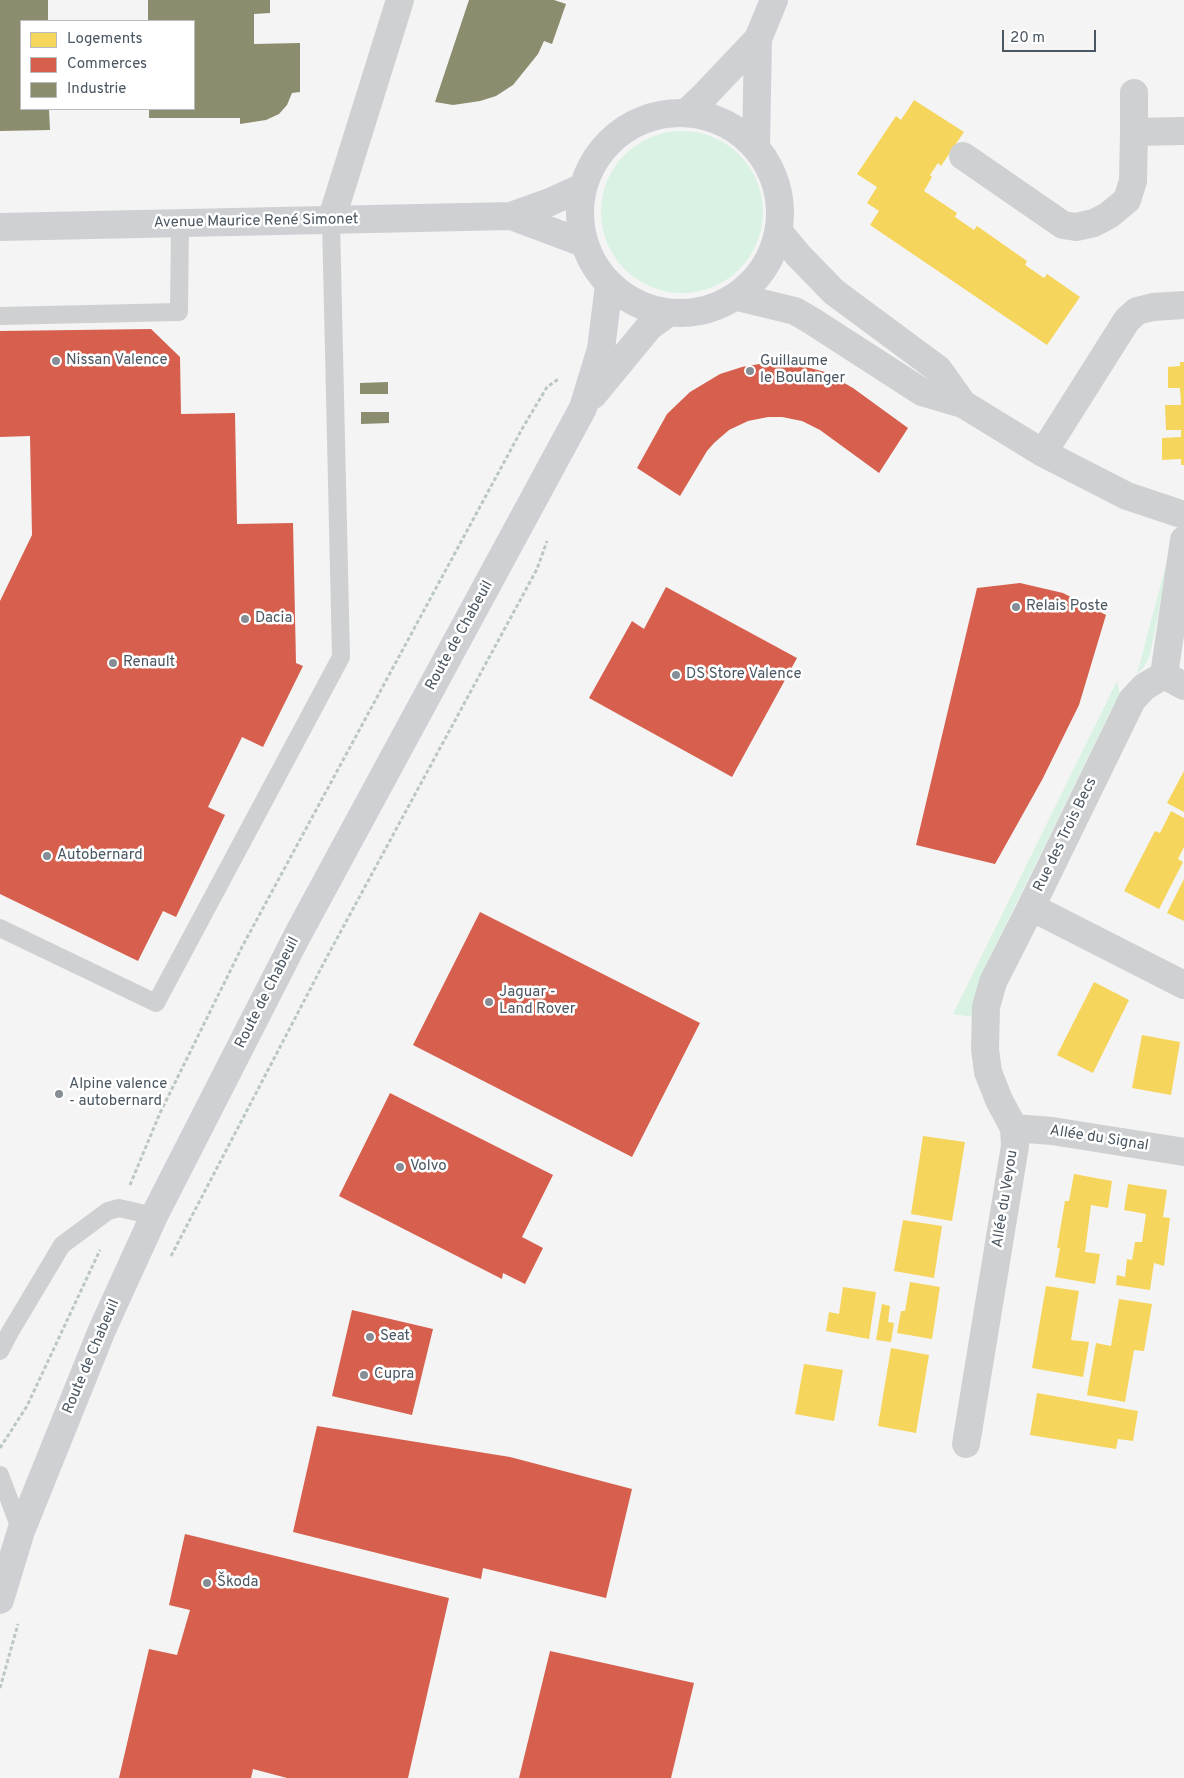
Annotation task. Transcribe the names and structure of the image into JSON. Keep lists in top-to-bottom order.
{
  "streets": {
    "main road": ["Avenue Maurice René Simonet", "Route de Chabeuil"],
    "street": ["Rue des Trois Becs", "Allée du Signal", "Allée du Veyou"]
  },
  "crossings": [
    ["Rue des Trois Becs", "Allée du Veyou"],
    ["Allée du Signal", "Allée du Veyou"]
  ],
  "places": [
    "Nissan Valence",
    "Guillaume le Boulanger",
    "Relais Poste",
    "Dacia",
    "Renault",
    "DS Store Valence",
    "Autobernard",
    "Jaguar - Land Rover",
    "Alpine valence - autobernard",
    "Volvo",
    "Seat",
    "Cupra",
    "Škoda"
  ],
  "legend": ["Logements", "Commerces", "Industrie"],
  "scale_bar": "20 m"
}
